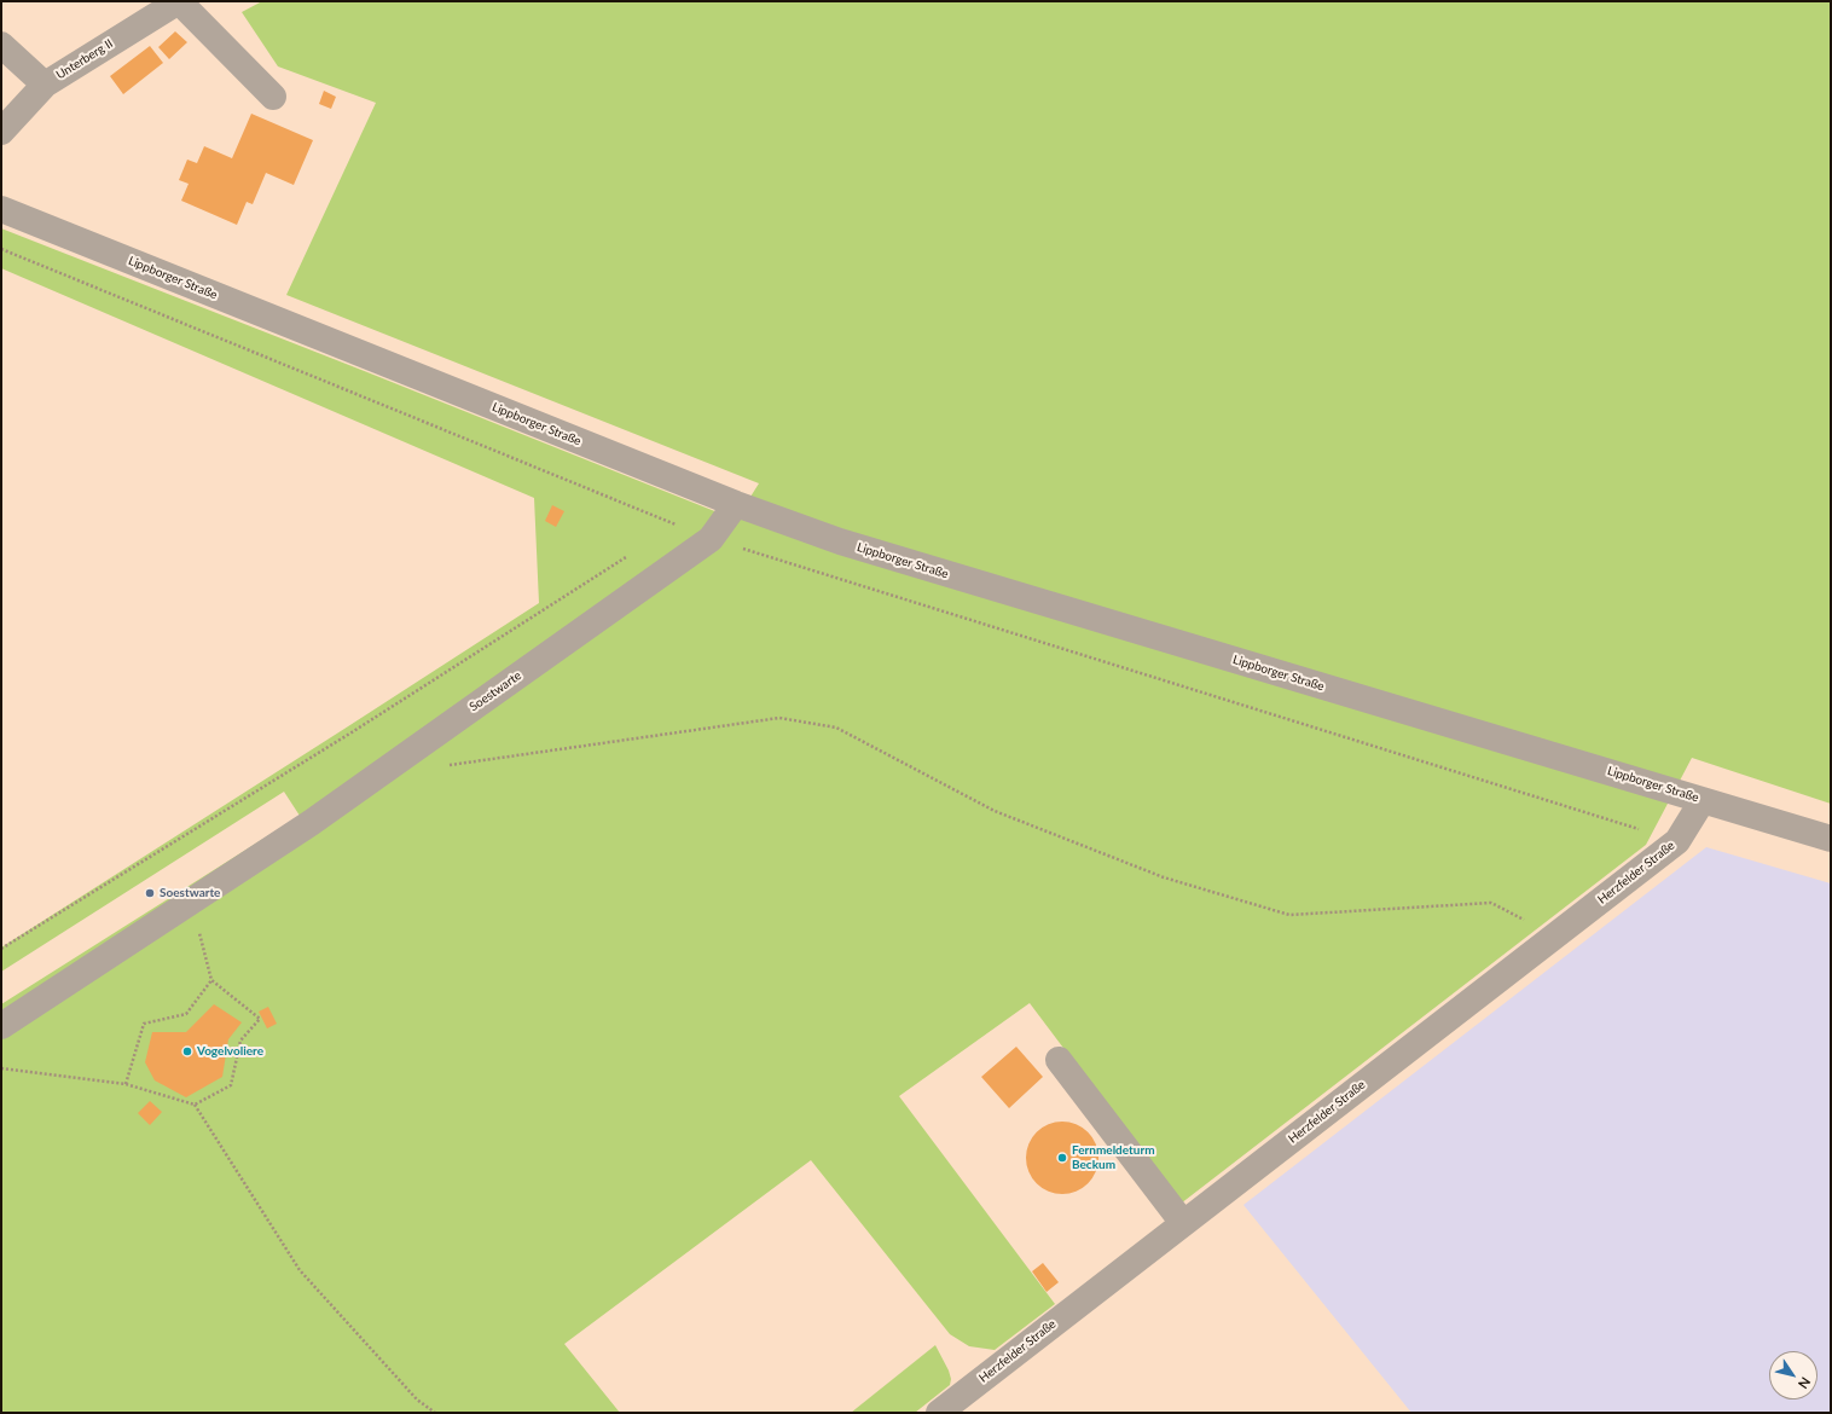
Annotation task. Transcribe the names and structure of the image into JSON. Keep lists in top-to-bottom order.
{
  "streets": {
    "street": [
      "Unterberg II",
      "Lippborger Straße",
      "Soestwarte",
      "Herzfelder Straße"
    ]
  },
  "crossings": [
    ["Lippborger Straße", "Soestwarte"],
    ["Lippborger Straße", "Herzfelder Straße"]
  ],
  "places": ["Soestwarte", "Vogelvoliere", "Fernmeldeturm Beckum"],
  "north": "bottom right"
}
